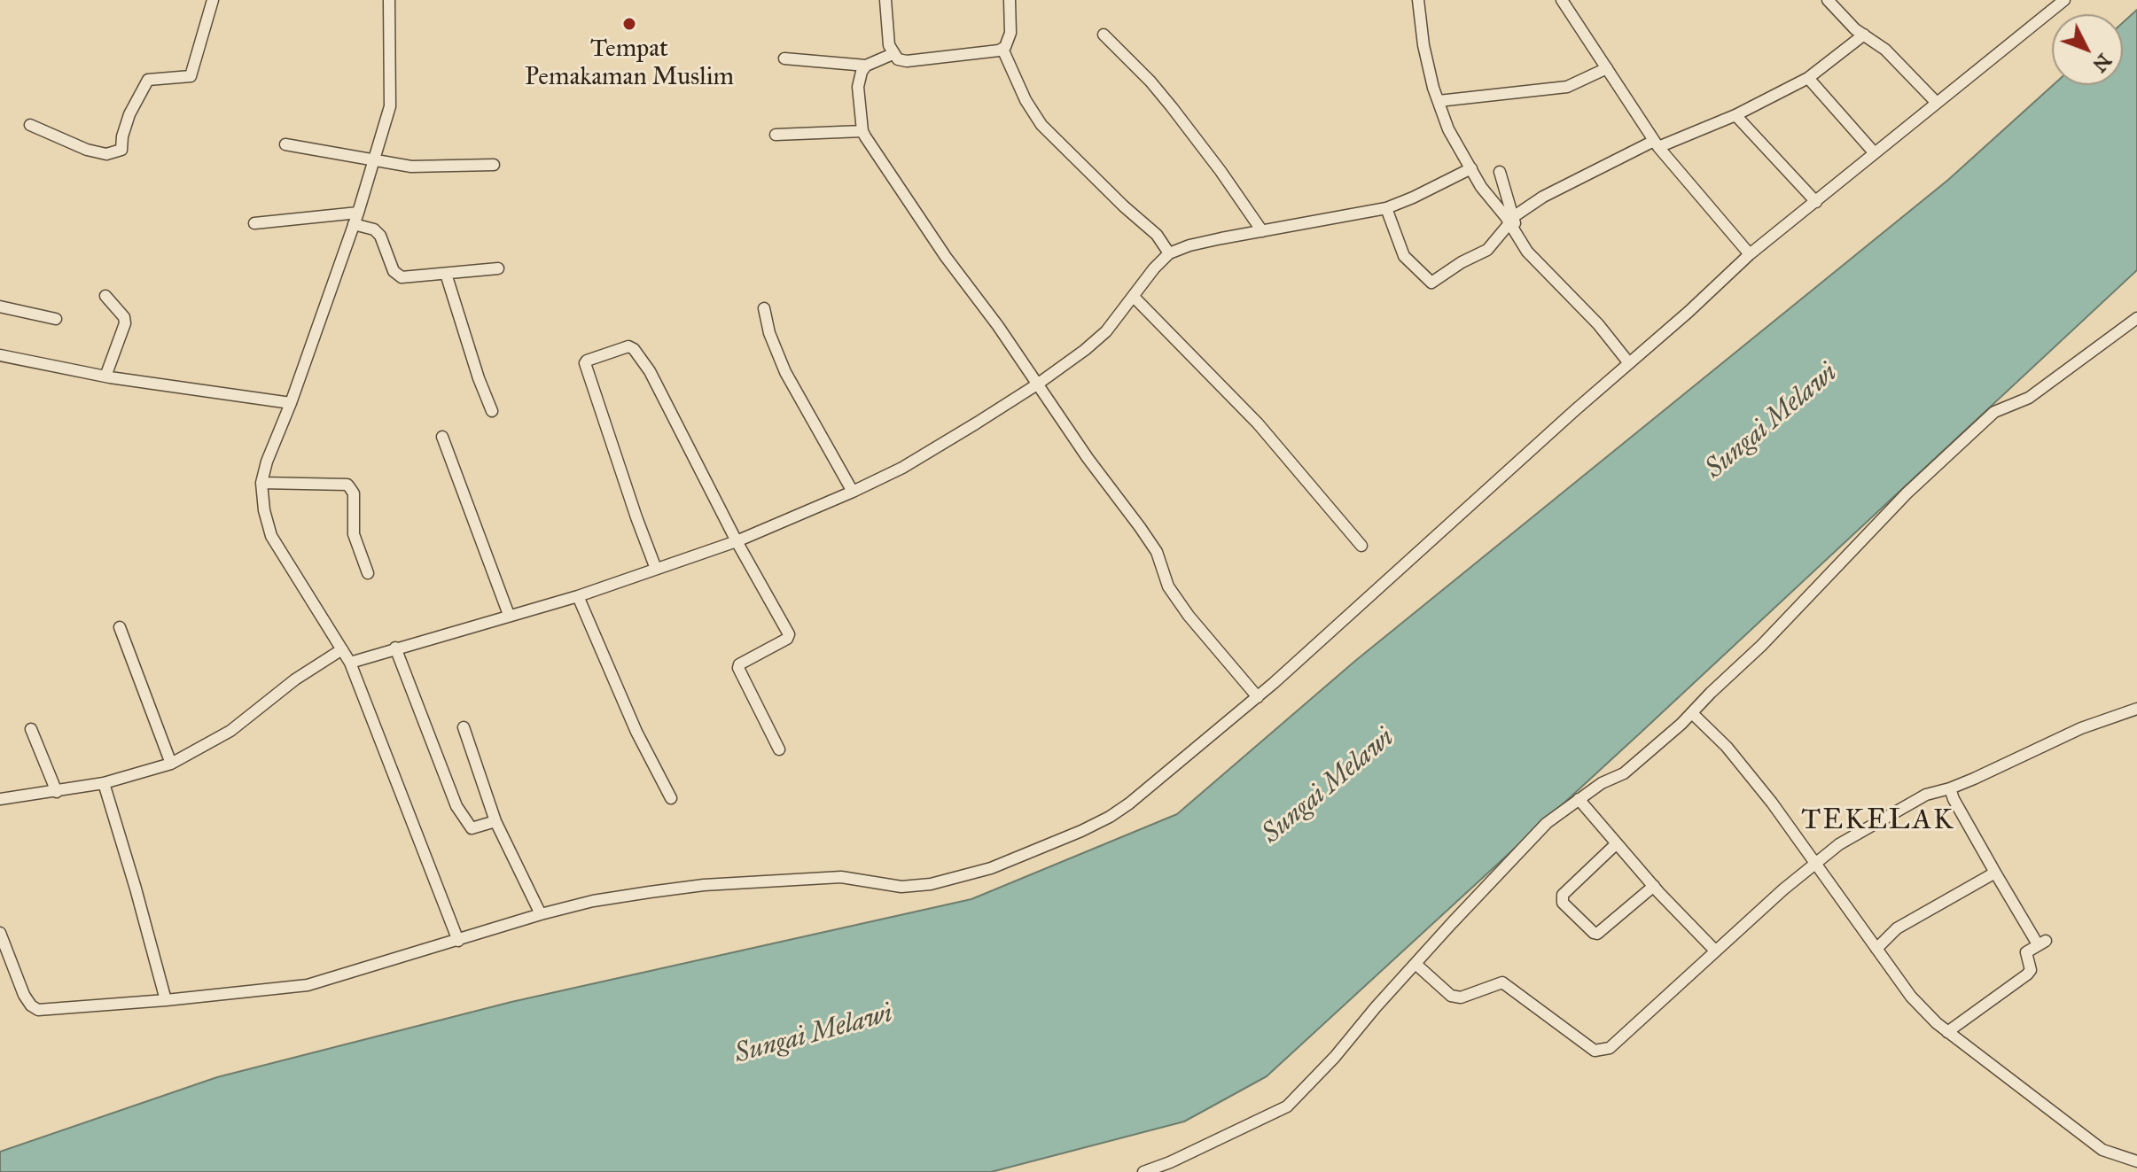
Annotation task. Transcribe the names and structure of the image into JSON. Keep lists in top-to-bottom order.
{
  "districts": ["TEKELAK"],
  "water": ["Sungai Melawi"],
  "places": ["Tempat Pemakaman Muslim"],
  "north": "bottom right"
}
